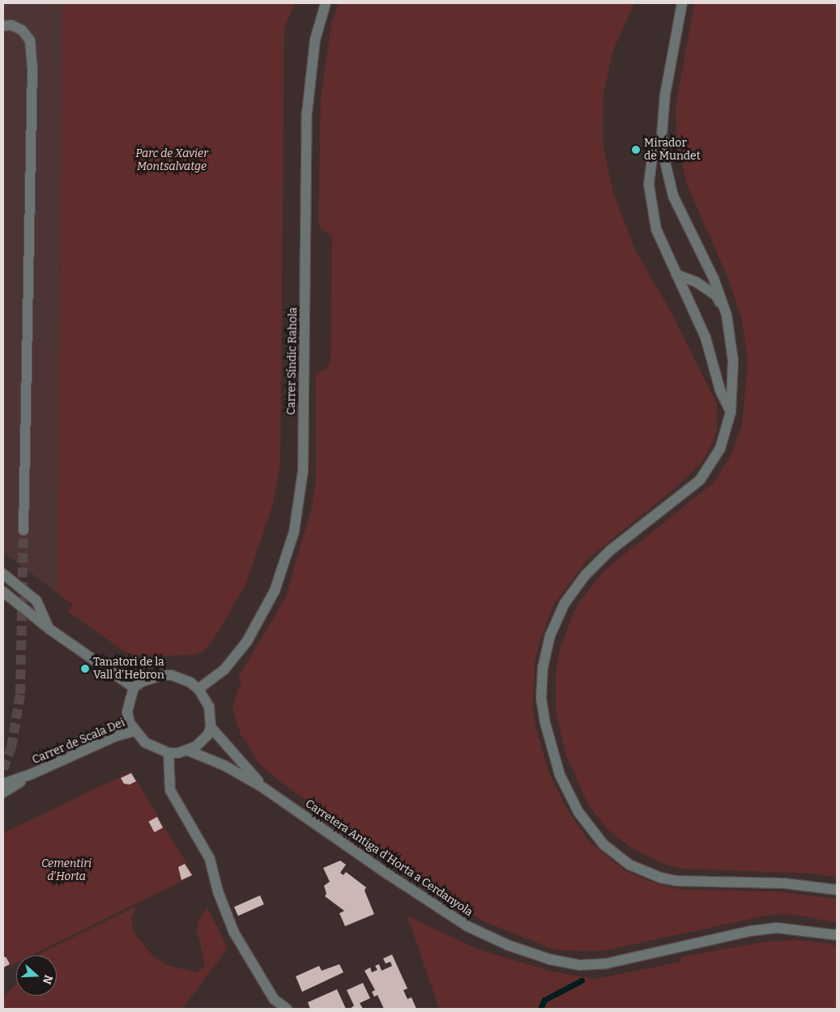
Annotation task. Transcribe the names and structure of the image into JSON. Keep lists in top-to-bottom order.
{
  "streets": {
    "street": ["Carrer Síndic Rahola", "Carrer de Scala Dei", "Carretera Antiga d'Horta a Cerdanyola"]
  },
  "crossings": [
    ["Carrer Síndic Rahola", "Carrer de Scala Dei"]
  ],
  "parks": ["Parc de Xavier Montsalvatge", "Cementiri d'Horta"],
  "places": ["Mirador de Mundet", "Tanatori de la Vall d'Hebron"],
  "north": "right"
}
